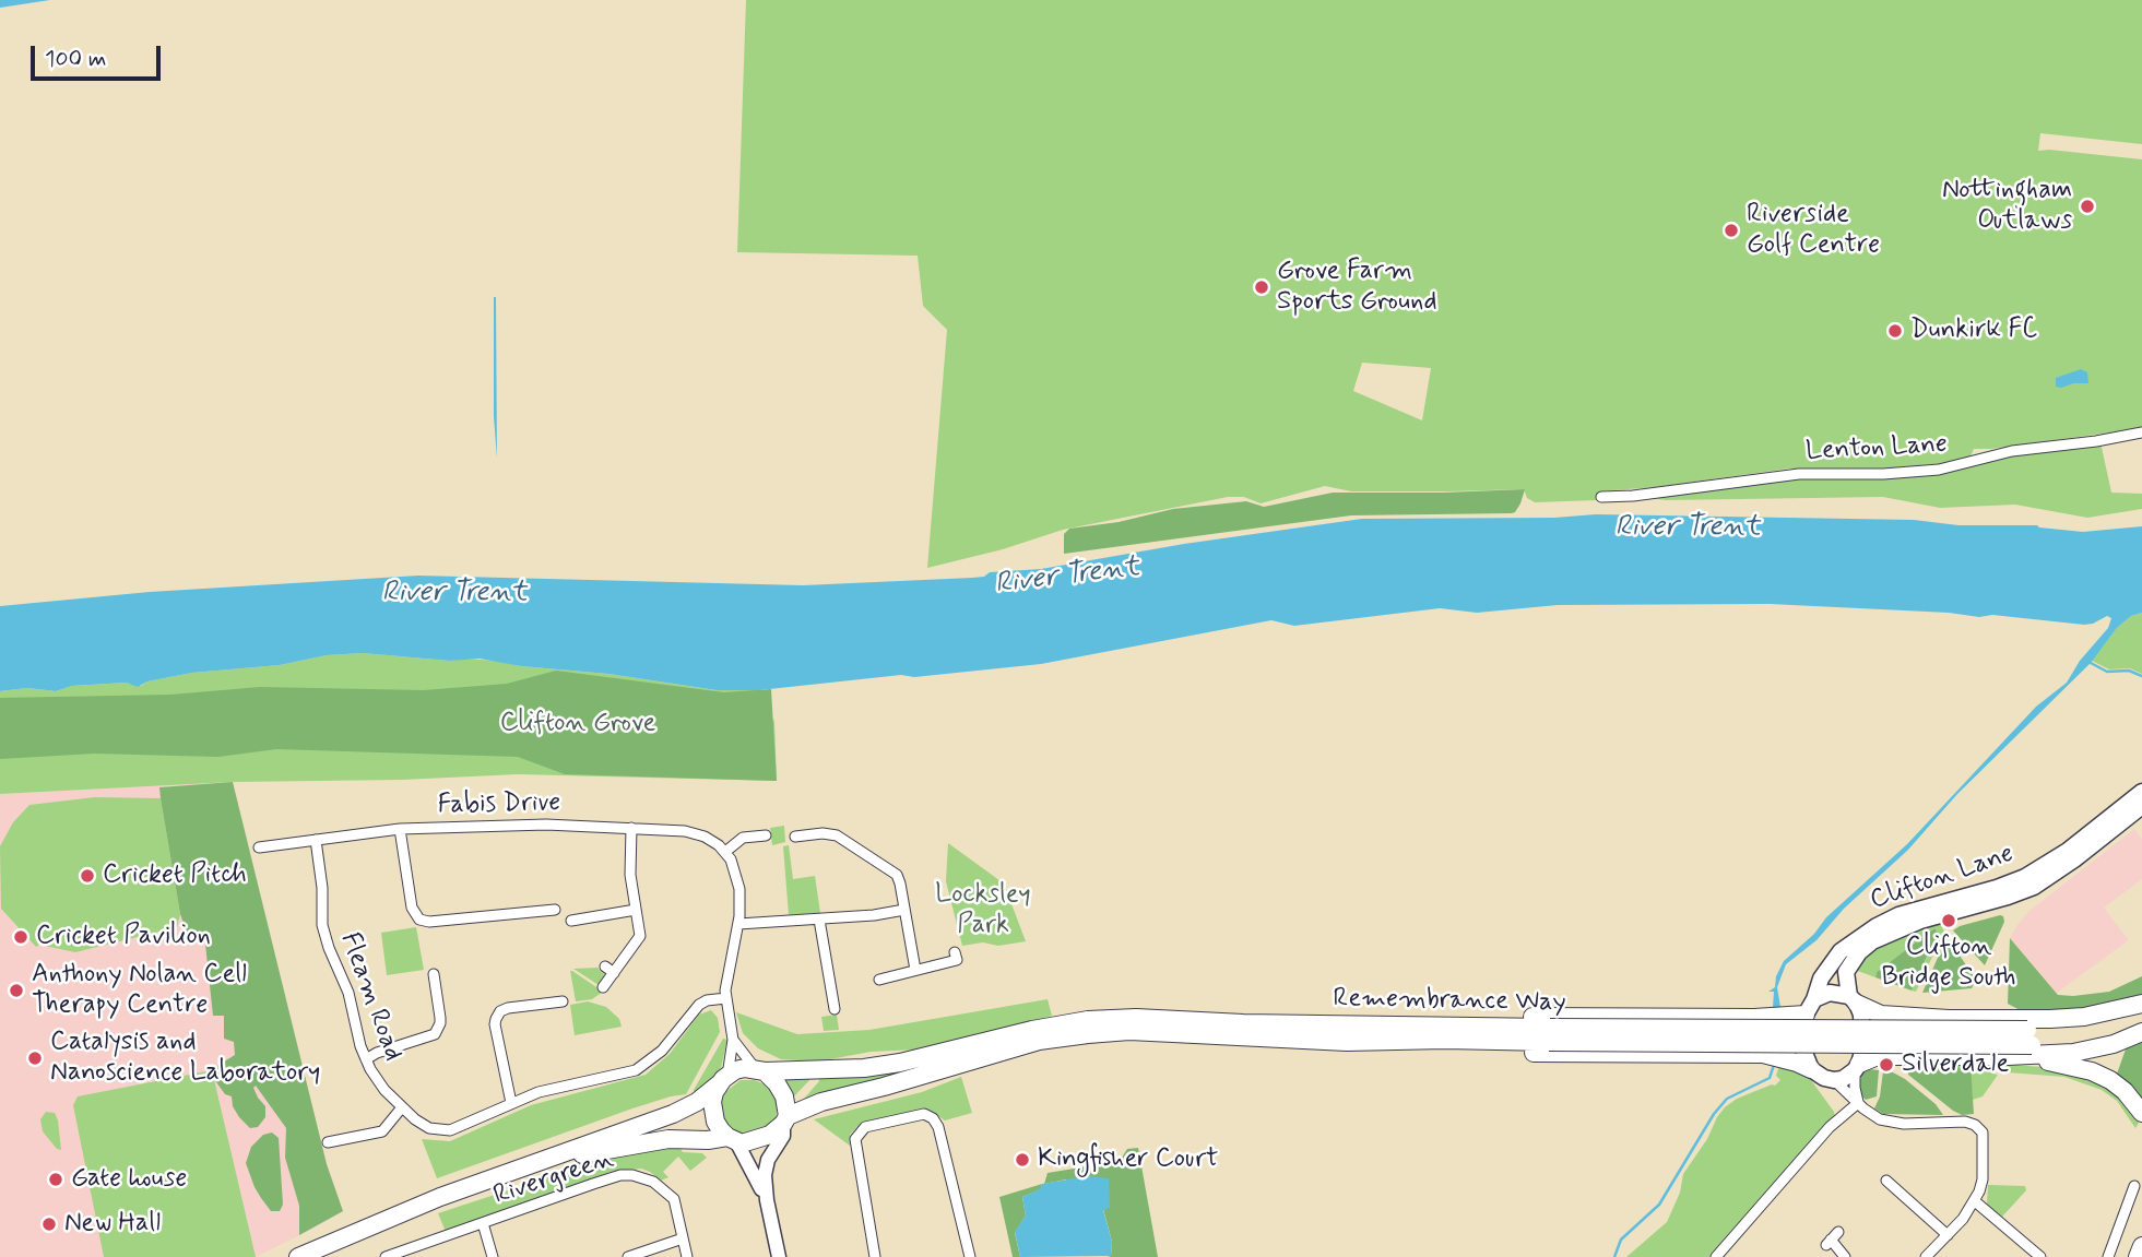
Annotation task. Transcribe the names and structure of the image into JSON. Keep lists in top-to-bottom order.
{
  "streets": {
    "highway": ["Remembrance Way"],
    "main road": ["Clifton Lane"],
    "street": [
      "Lenton Lane",
      "Fabis Drive",
      "Fleam Road",
      "Rivergreen"
    ]
  },
  "crossings": [
    ["Fabis Drive", "Fleam Road"]
  ],
  "water": ["River Trent"],
  "parks": ["Clifton Grove", "Locksley Park"],
  "places": [
    "Nottingham Outlaws",
    "Riverside Golf Centre",
    "Grove Farm Sports Ground",
    "Dunkirk FC",
    "Cricket Pitch",
    "Clifton Bridge South",
    "Cricket Pavilion",
    "Anthony Nolan Cell Therapy Centre",
    "Catalysis and Nanoscience Laboratory",
    "Silverdale",
    "Kingfisher Court",
    "Gate house",
    "New Hall"
  ],
  "scale_bar": "100 m"
}
